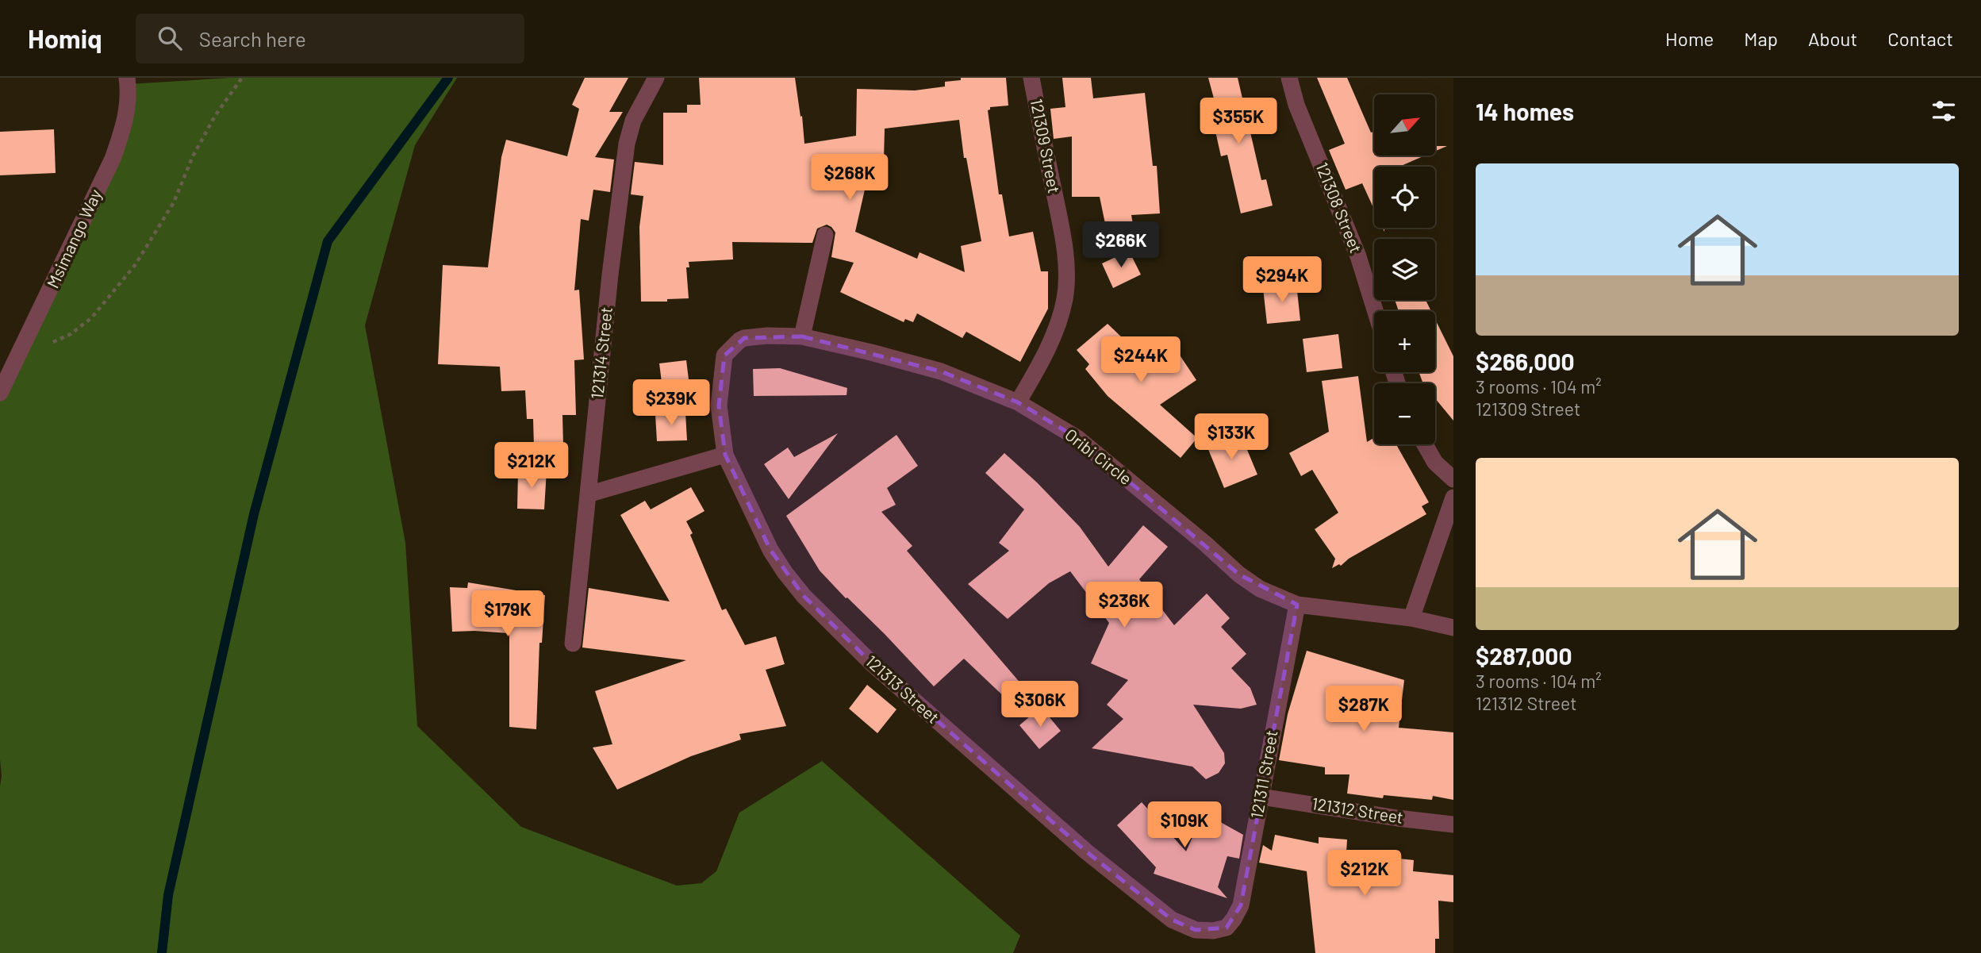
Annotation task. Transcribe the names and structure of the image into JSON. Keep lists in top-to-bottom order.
{
  "streets": {
    "street": [
      "121309 Street",
      "121308 Street",
      "Msimango Way",
      "121314 Street",
      "Oribi Circle",
      "121313 Street",
      "121311 Street",
      "121312 Street"
    ]
  },
  "crossings": [
    ["121309 Street", "Oribi Circle"],
    ["Oribi Circle", "121313 Street"],
    ["Oribi Circle", "121311 Street"],
    ["121313 Street", "121311 Street"],
    ["121311 Street", "121312 Street"]
  ],
  "north": "top right",
  "page": {
    "header": "Homiq",
    "search": "Search here",
    "nav": [
      "Home",
      "Map",
      "About",
      "Contact"
    ],
    "heading": "14 homes",
    "map_buttons": ["+", "−"],
    "price": [
      "$355K",
      "$268K",
      "$266K",
      "$294K",
      "$244K",
      "$239K",
      "$133K",
      "$212K",
      "$236K",
      "$179K",
      "$306K",
      "$287K",
      "$109K",
      "$212K"
    ],
    "list": [
      {
        "name": "$266,000",
        "note": "3 rooms · 104 m² · 121309 Street"
      },
      {
        "name": "$287,000",
        "note": "3 rooms · 104 m² · 121312 Street"
      }
    ]
  }
}
